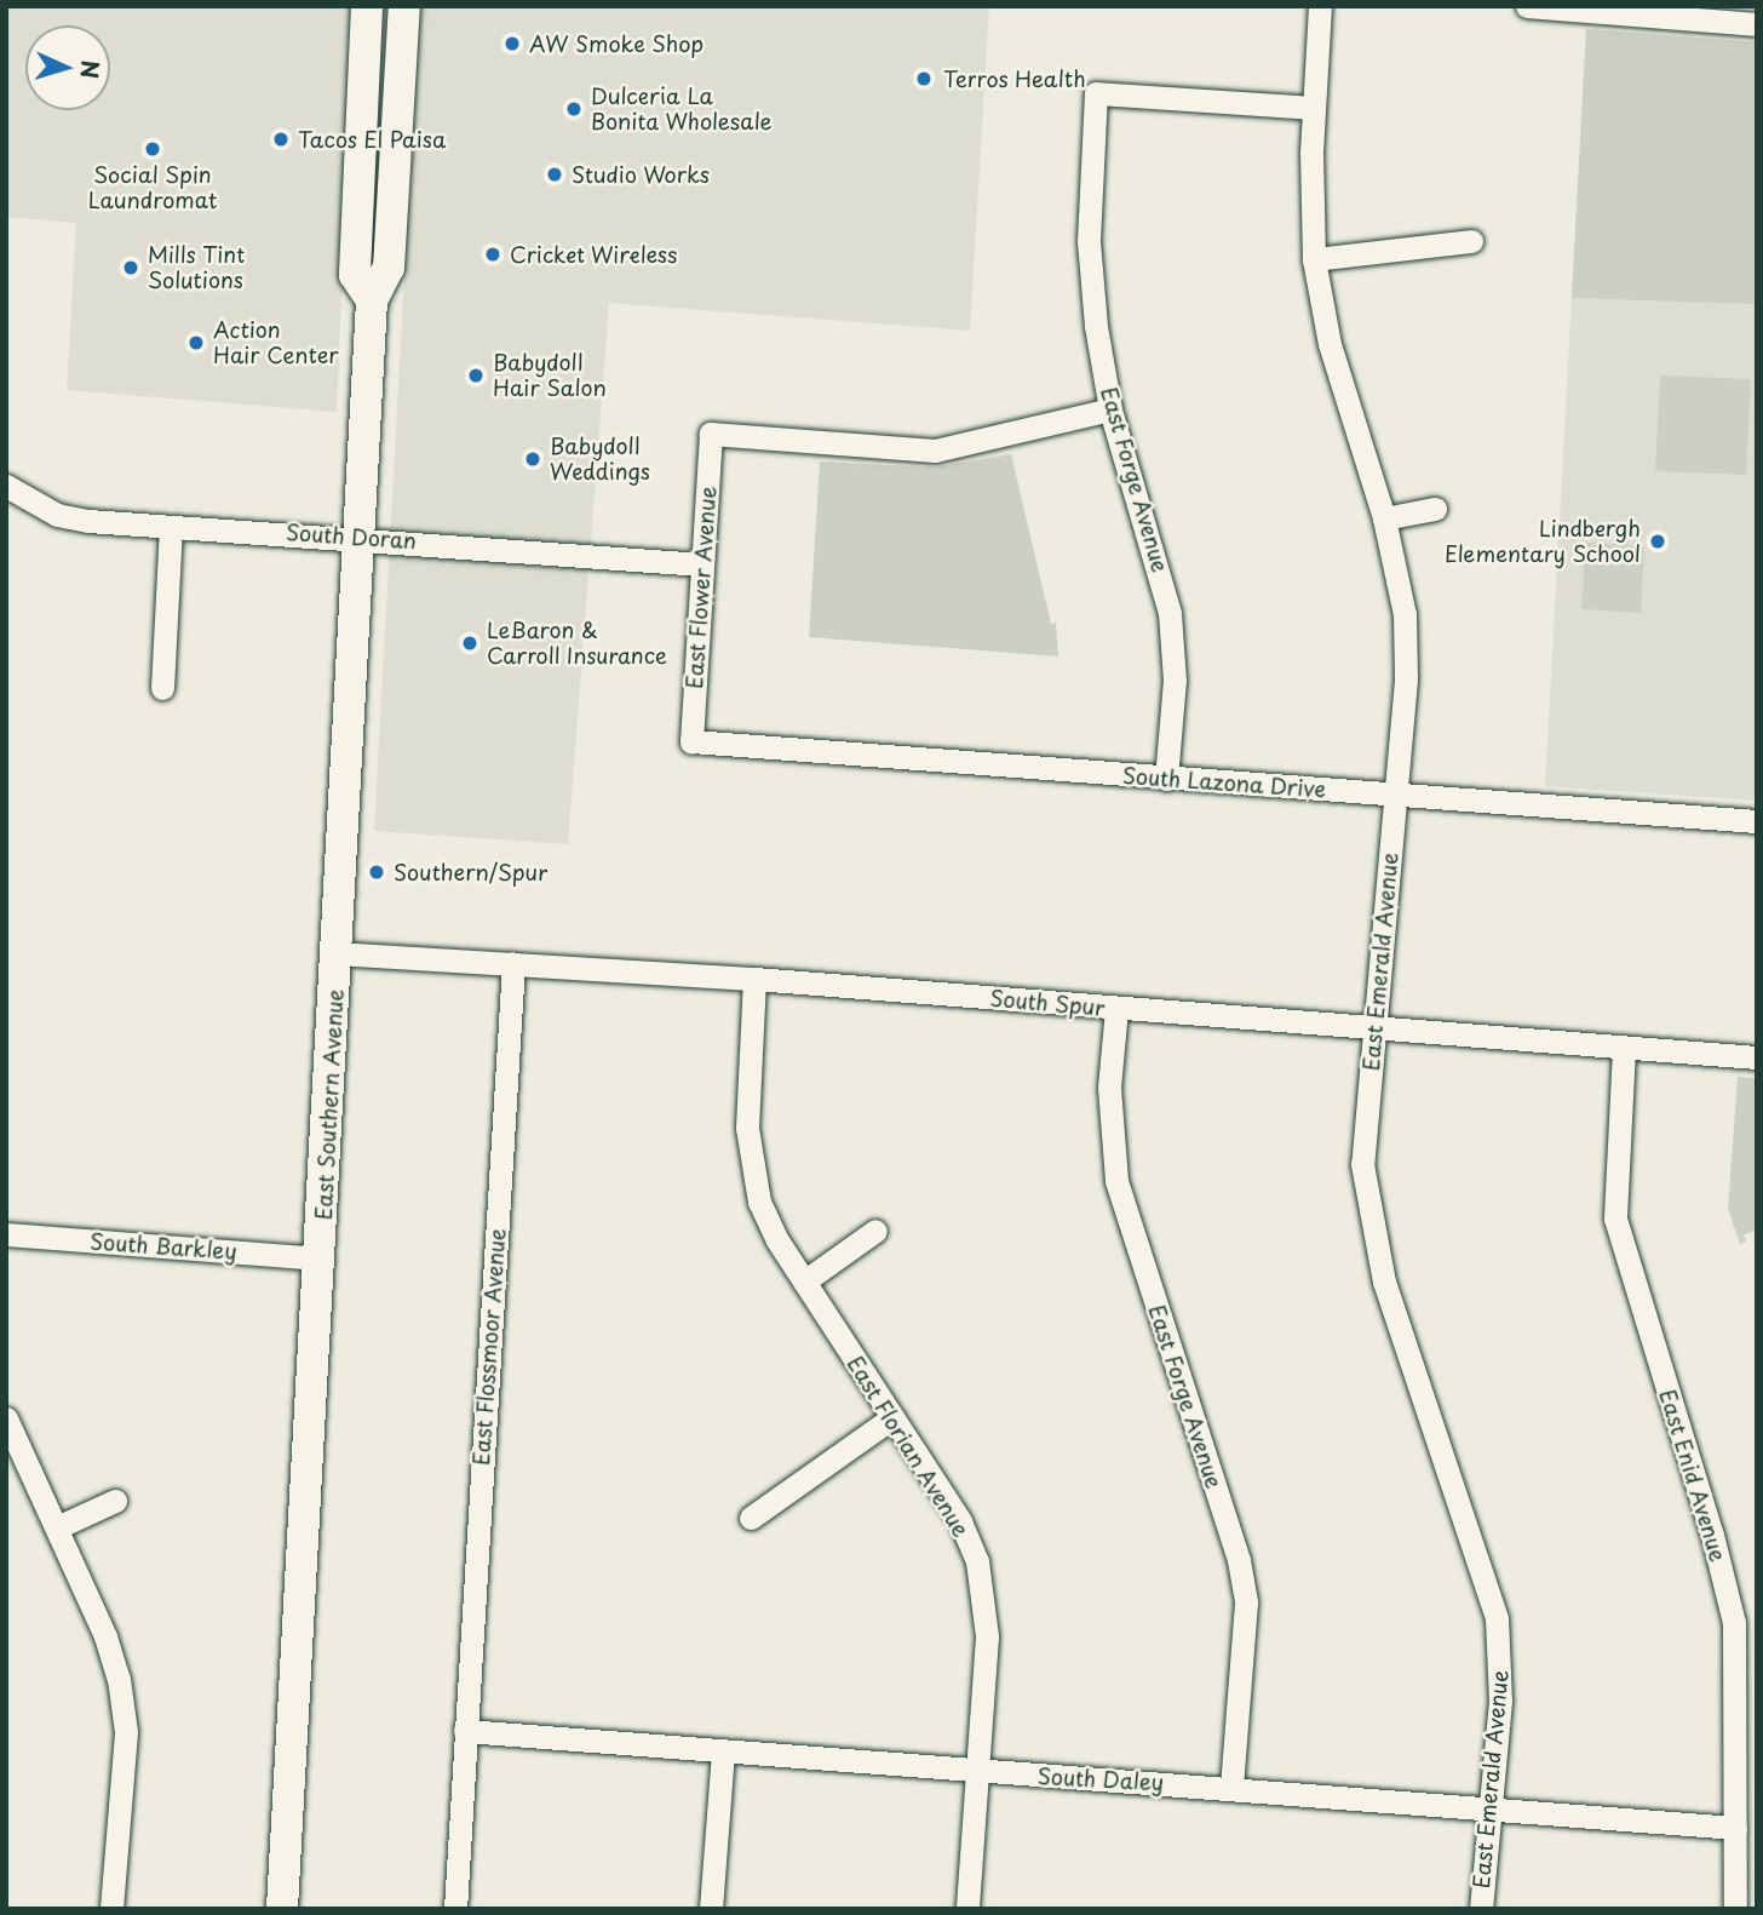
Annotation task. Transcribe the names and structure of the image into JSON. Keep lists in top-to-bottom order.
{
  "streets": {
    "main road": ["East Southern Avenue"],
    "street": [
      "East Forge Avenue",
      "South Doran",
      "East Flower Avenue",
      "South Lazona Drive",
      "East Emerald Avenue",
      "South Spur",
      "South Barkley",
      "East Flossmoor Avenue",
      "East Florian Avenue",
      "East Enid Avenue",
      "South Daley"
    ]
  },
  "crossings": [
    ["East Forge Avenue", "East Flower Avenue"],
    ["East Forge Avenue", "South Lazona Drive"],
    ["East Forge Avenue", "East Emerald Avenue"],
    ["East Forge Avenue", "South Spur"],
    ["East Forge Avenue", "South Daley"],
    ["South Doran", "East Flower Avenue"],
    ["South Doran", "East Southern Avenue"],
    ["East Flower Avenue", "South Lazona Drive"],
    ["South Lazona Drive", "East Emerald Avenue"],
    ["East Emerald Avenue", "South Spur"],
    ["East Emerald Avenue", "South Daley"],
    ["South Spur", "East Southern Avenue"],
    ["South Spur", "East Flossmoor Avenue"],
    ["South Spur", "East Florian Avenue"],
    ["South Spur", "East Enid Avenue"],
    ["East Southern Avenue", "South Barkley"],
    ["East Flossmoor Avenue", "South Daley"],
    ["East Florian Avenue", "South Daley"],
    ["East Enid Avenue", "South Daley"]
  ],
  "places": [
    "AW Smoke Shop",
    "Terros Health",
    "Dulceria La Bonita Wholesale",
    "Tacos El Paisa",
    "Social Spin Laundromat",
    "Studio Works",
    "Cricket Wireless",
    "Mills Tint Solutions",
    "Action Hair Center",
    "Babydoll Hair Salon",
    "Babydoll Weddings",
    "Lindbergh Elementary School",
    "LeBaron & Carroll Insurance",
    "Southern/Spur"
  ],
  "north": "right"
}
